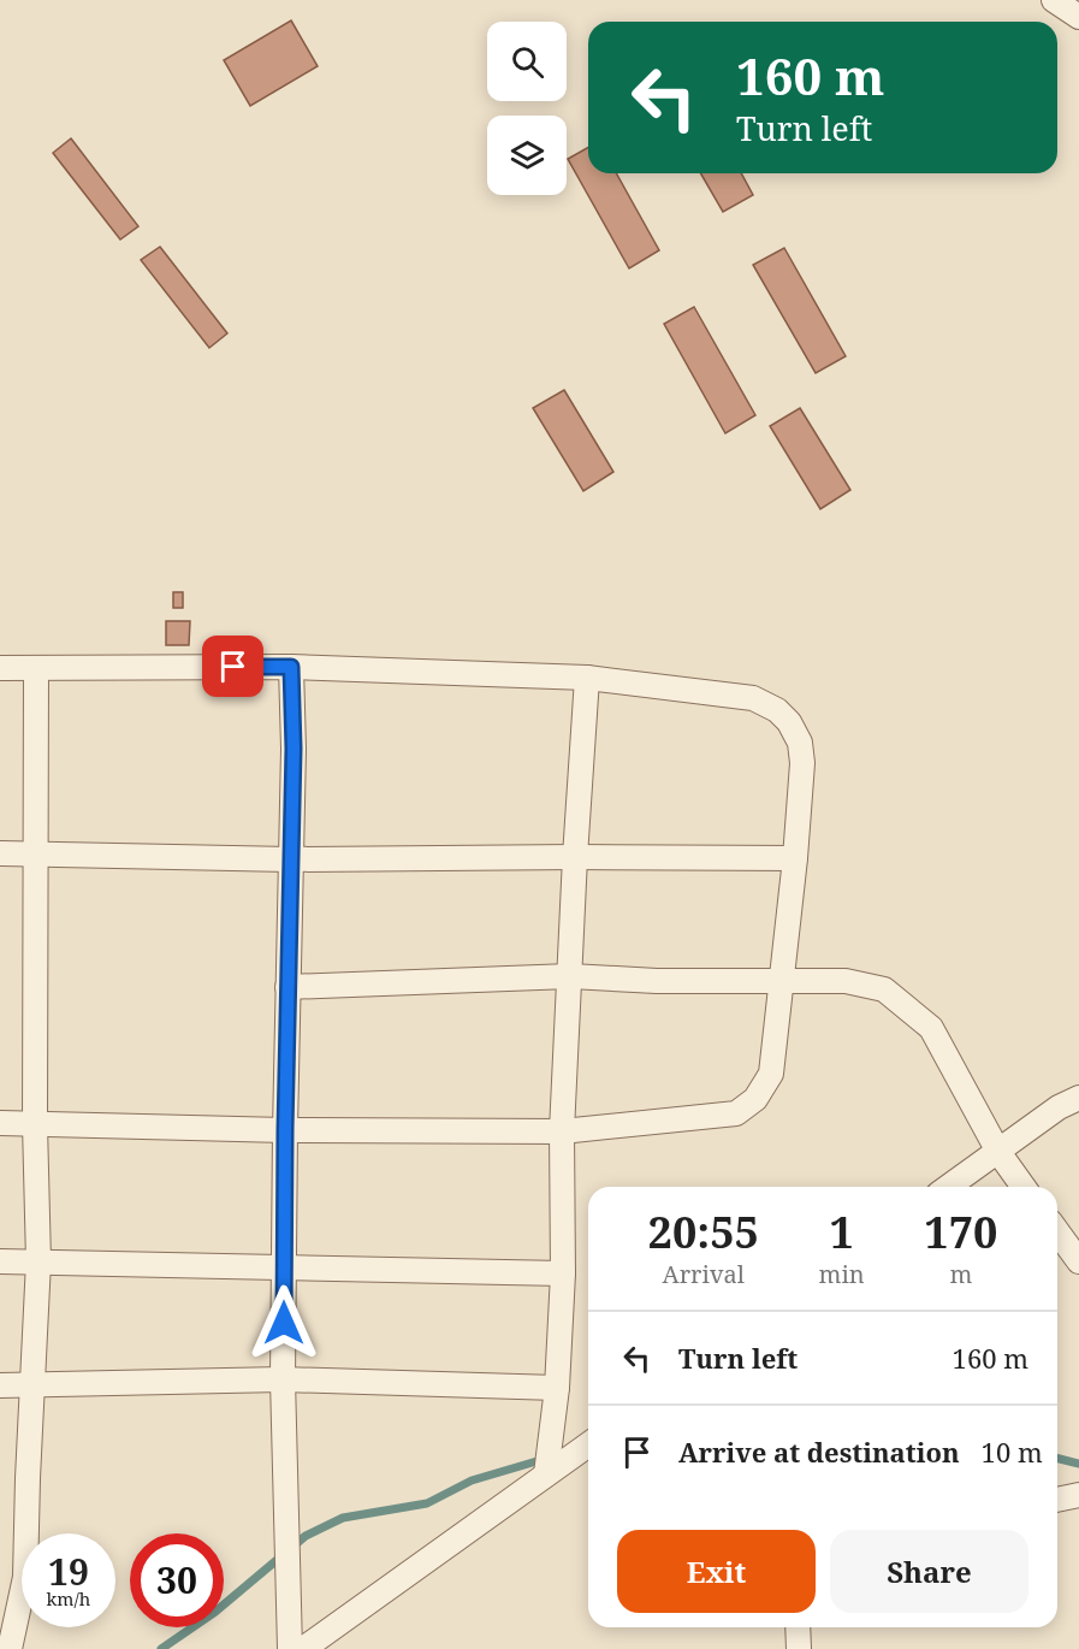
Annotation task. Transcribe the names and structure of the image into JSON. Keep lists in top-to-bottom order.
{
  "page": {
    "turn": ["160 m", "Turn left"],
    "eta": [
      "20:55",
      "Arrival",
      "1",
      "min",
      "170",
      "m"
    ],
    "list": [
      {
        "name": "Turn left",
        "value": "160 m"
      },
      {
        "name": "Arrive at destination",
        "value": "10 m"
      }
    ],
    "buttons": ["Exit", "Share"],
    "speed": "19 km/h",
    "limit": "30"
  }
}
